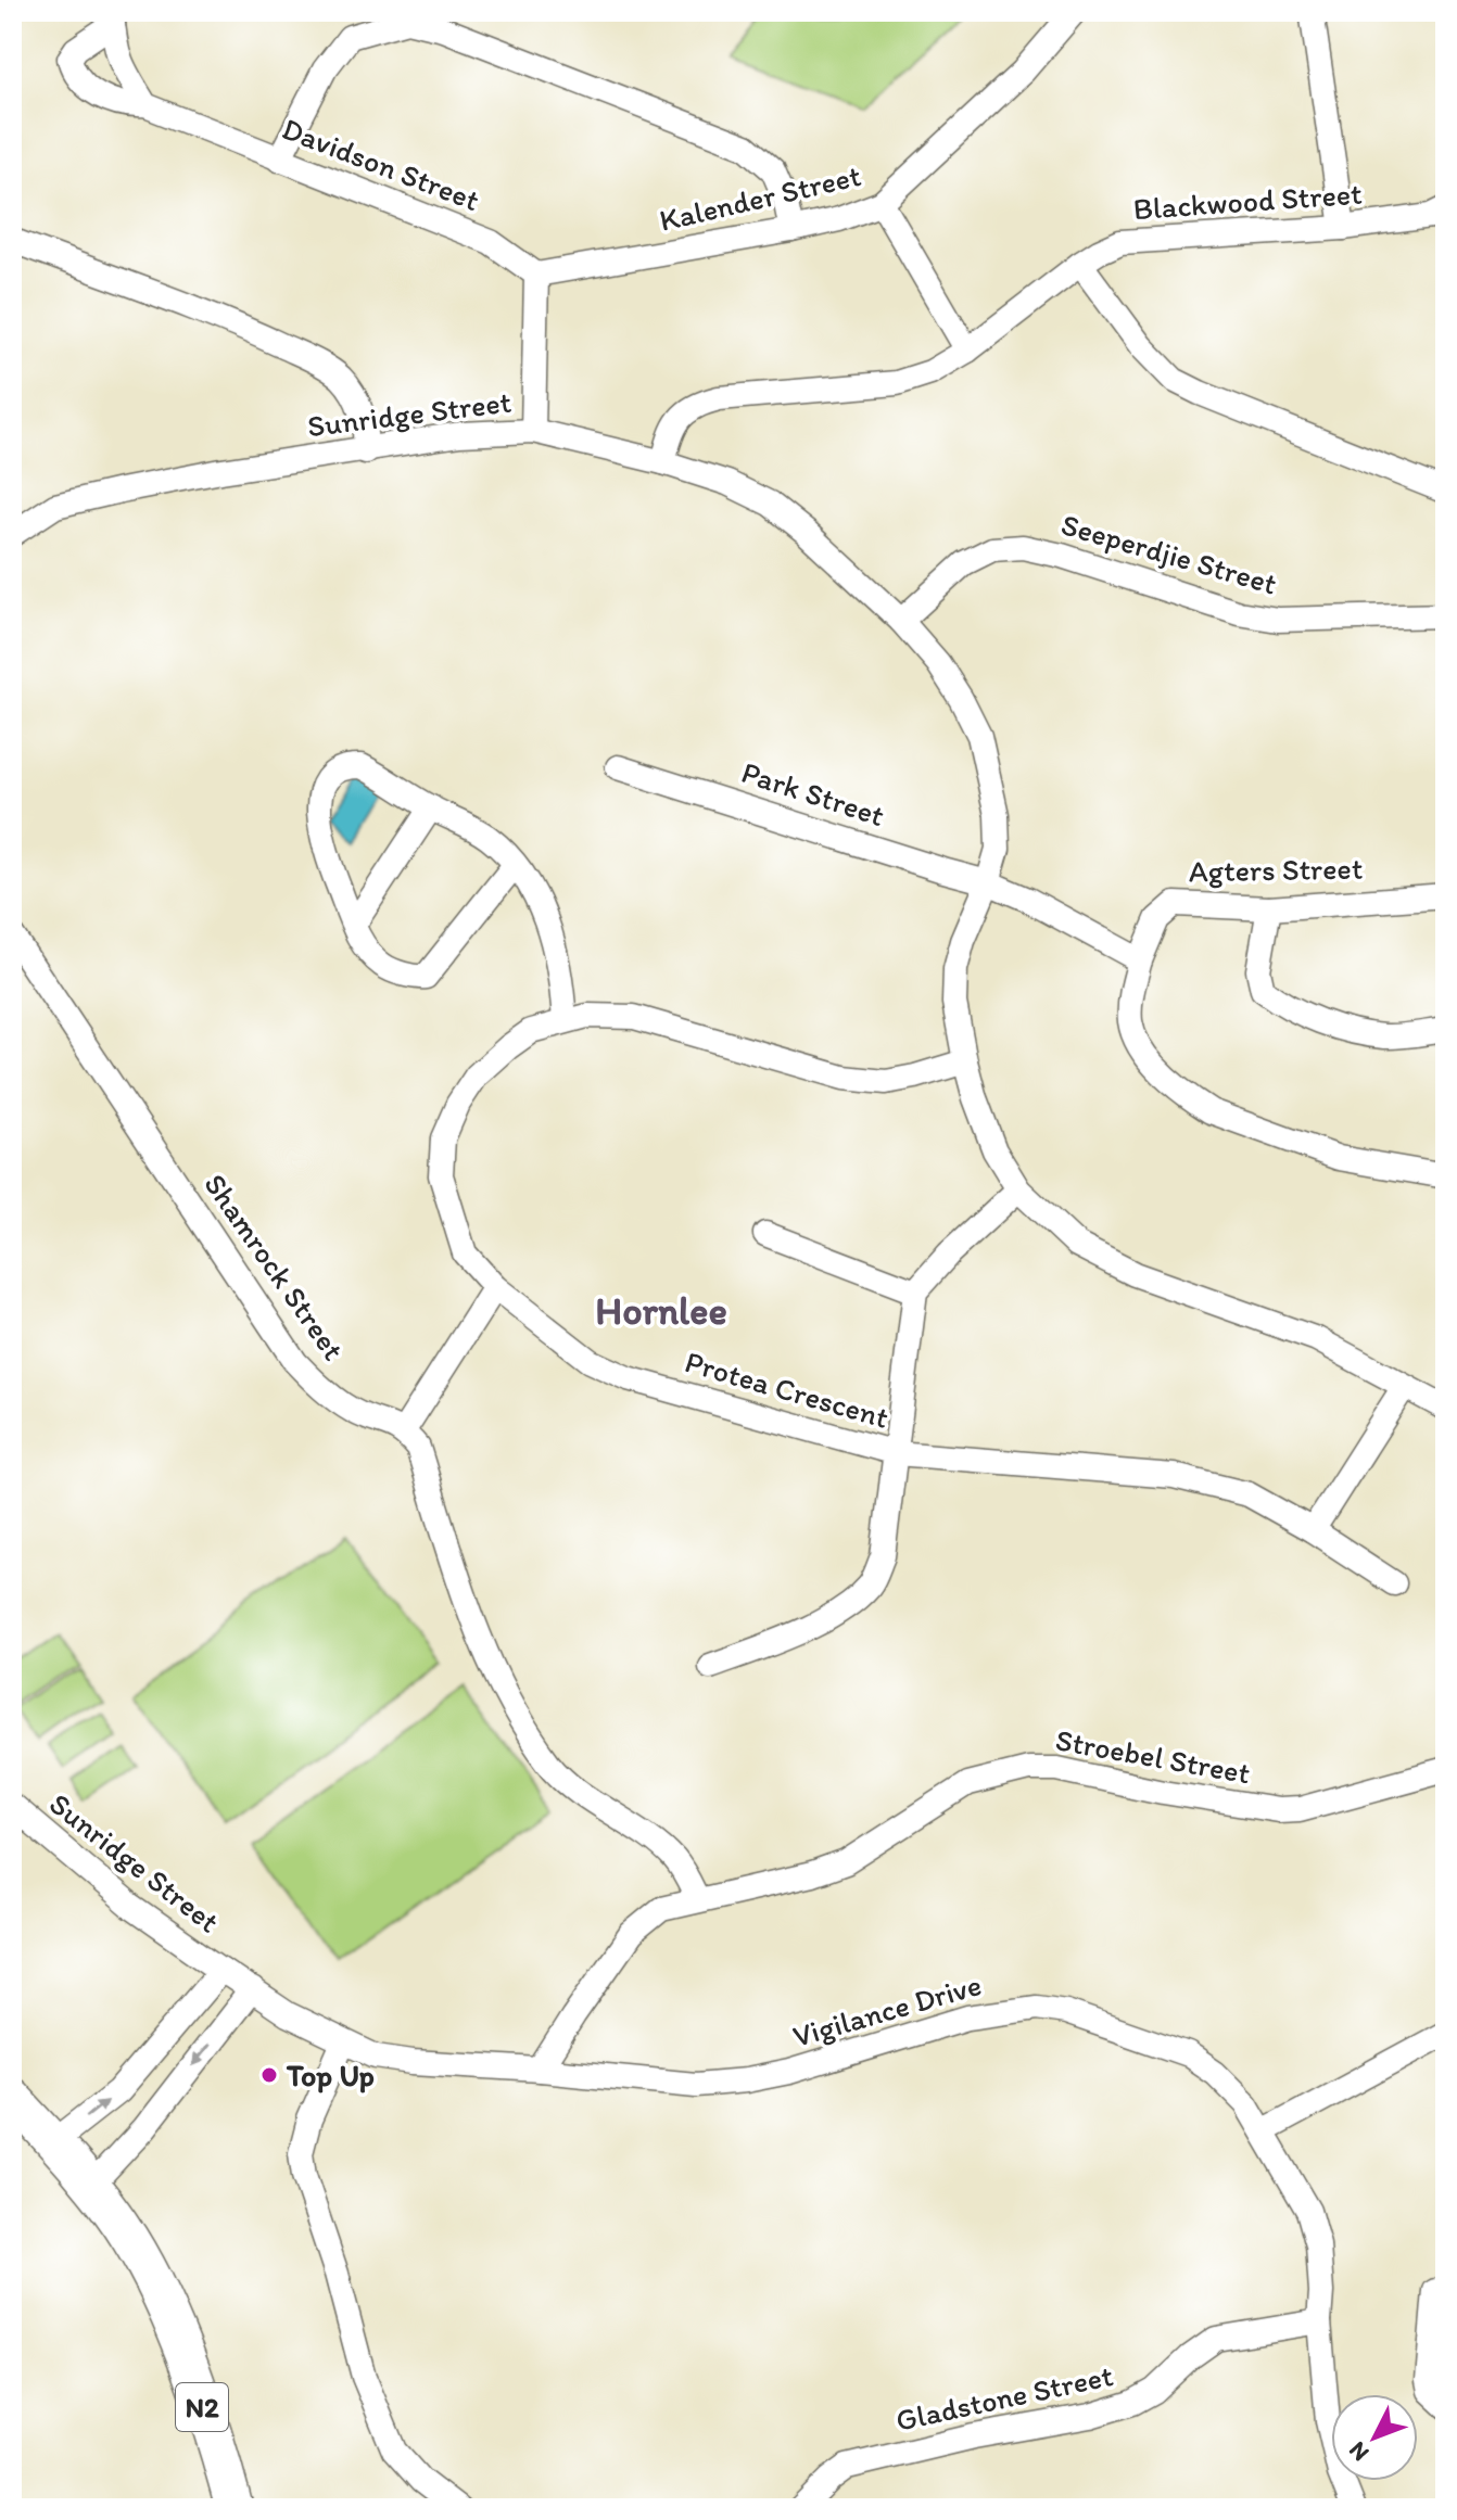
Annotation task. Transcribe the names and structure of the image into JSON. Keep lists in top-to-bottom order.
{
  "streets": {
    "highway": ["N2"],
    "street": [
      "Davidson Street",
      "Kalender Street",
      "Blackwood Street",
      "Sunridge Street",
      "Seeperdjie Street",
      "Park Street",
      "Agters Street",
      "Shamrock Street",
      "Protea Crescent",
      "Stroebel Street",
      "Vigilance Drive",
      "Gladstone Street"
    ]
  },
  "crossings": [
    ["Davidson Street", "Kalender Street"],
    ["Blackwood Street", "Sunridge Street"],
    ["Sunridge Street", "Seeperdjie Street"],
    ["Sunridge Street", "Park Street"],
    ["Sunridge Street", "Vigilance Drive"],
    ["Park Street", "Agters Street"],
    ["Stroebel Street", "Vigilance Drive"],
    ["Vigilance Drive", "Gladstone Street"]
  ],
  "districts": ["Hornlee"],
  "places": ["Top Up"],
  "north": "bottom left"
}
